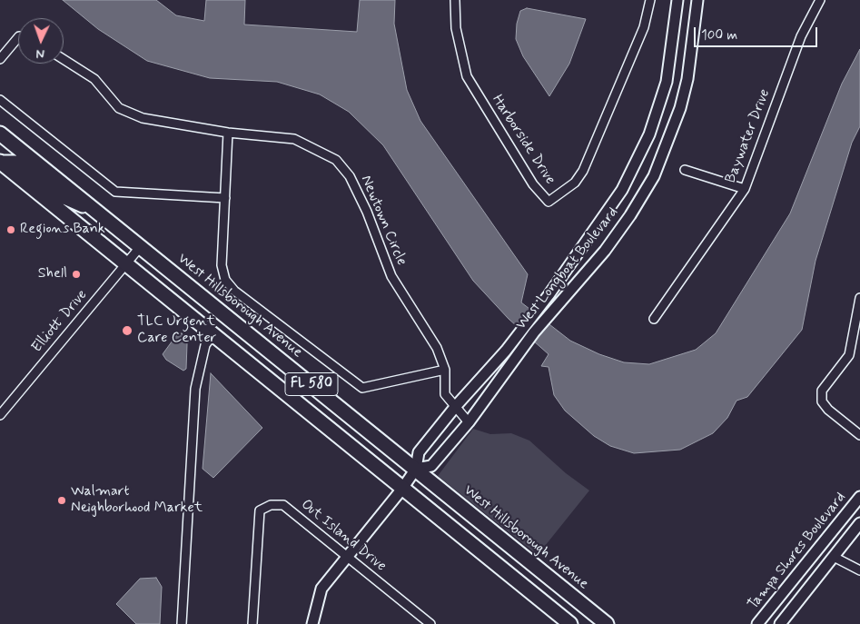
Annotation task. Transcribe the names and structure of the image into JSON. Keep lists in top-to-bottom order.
{
  "streets": {
    "main road": ["West Hillsborough Avenue", "FL 580"],
    "street": [
      "Baywater Drive",
      "Harborside Drive",
      "Newtown Circle",
      "West Longboat Boulevard",
      "Elliott Drive",
      "Out Island Drive",
      "Tampa Shores Boulevard"
    ]
  },
  "crossings": [
    ["Newtown Circle", "West Longboat Boulevard"],
    ["West Longboat Boulevard", "West Hillsborough Avenue"],
    ["West Longboat Boulevard", "FL 580"],
    ["West Longboat Boulevard", "Out Island Drive"],
    ["West Hillsborough Avenue", "Elliott Drive"],
    ["Elliott Drive", "FL 580"]
  ],
  "places": [
    "Regions Bank",
    "Shell",
    "TLC Urgent Care Center",
    "Walmart Neighborhood Market"
  ],
  "scale_bar": "100 m",
  "north": "bottom"
}
